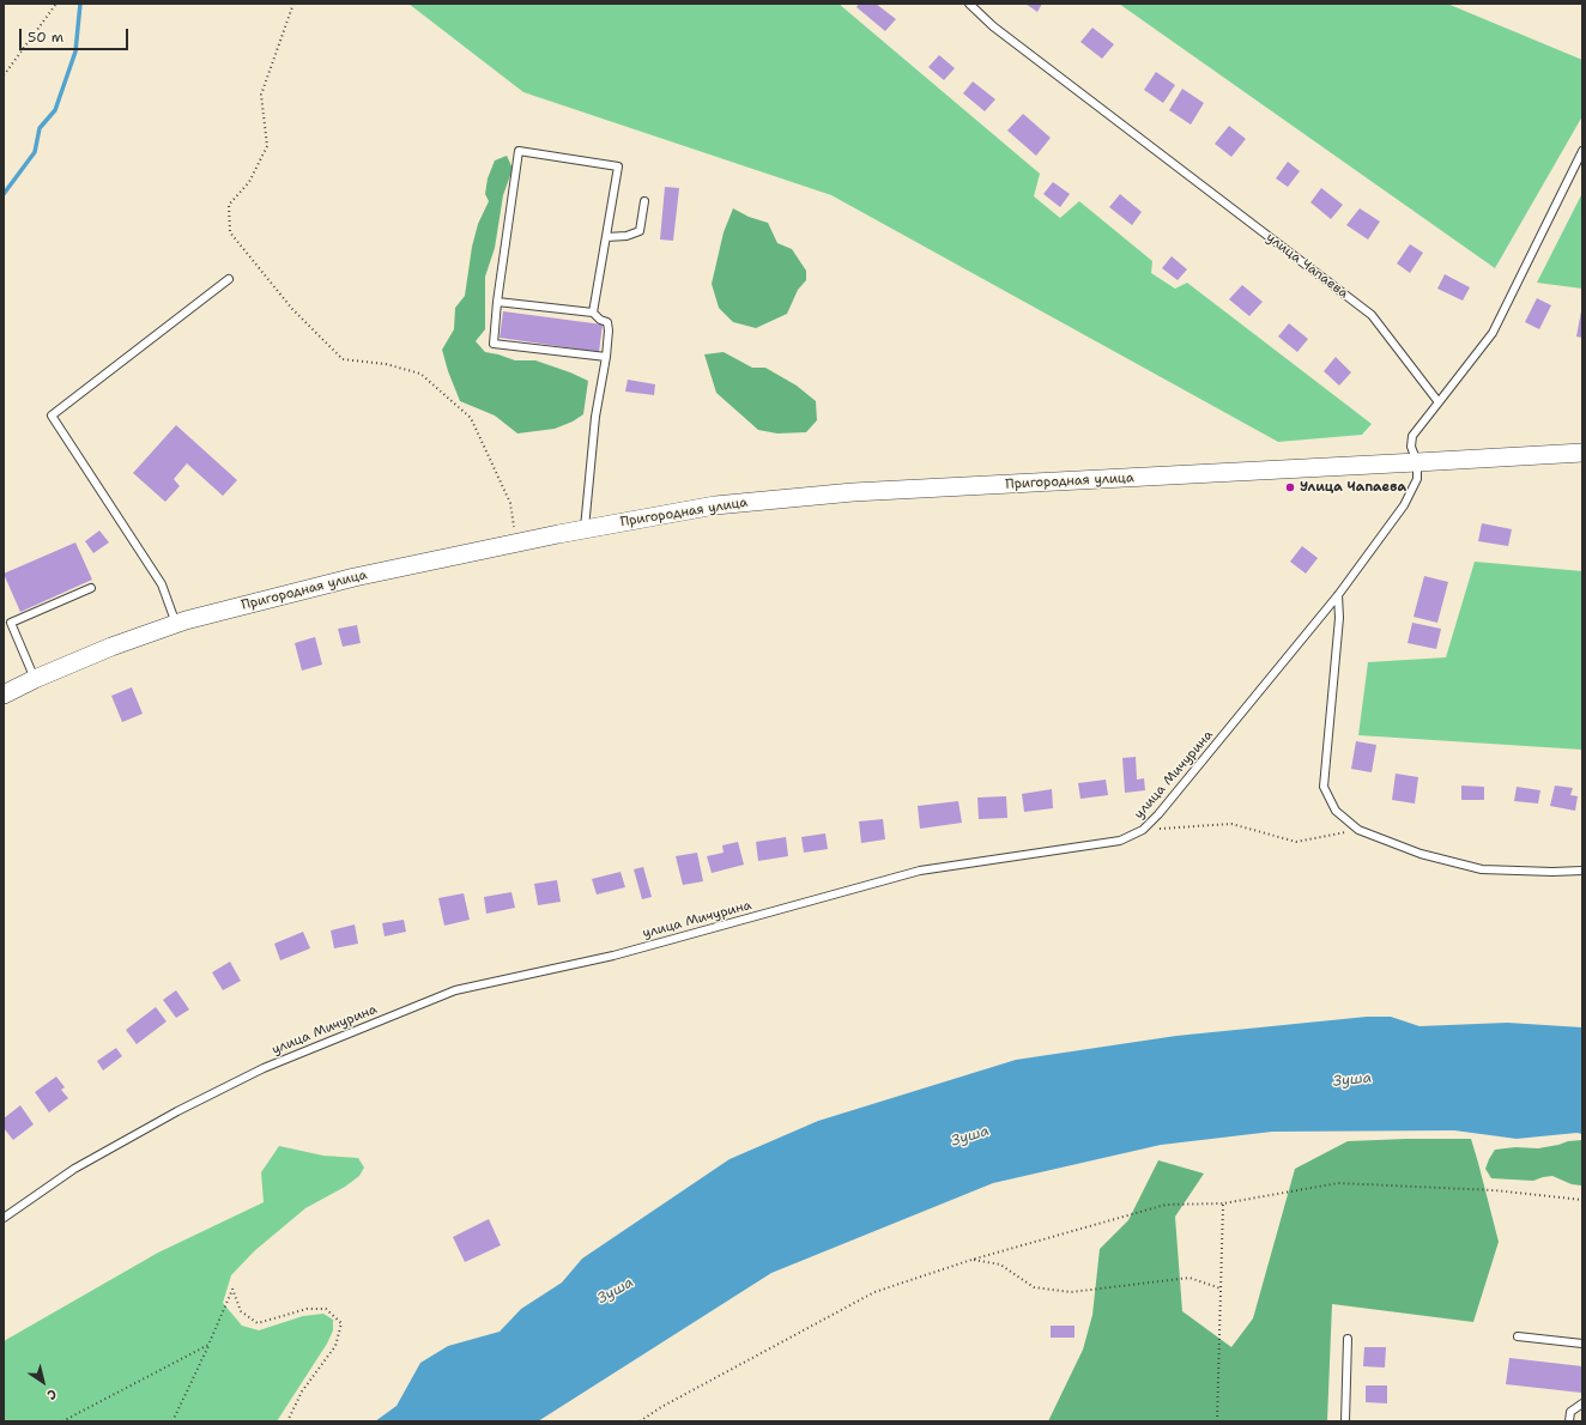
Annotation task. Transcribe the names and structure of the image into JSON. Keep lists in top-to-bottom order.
{
  "streets": {
    "street": ["Пригородная улица"],
    "lane": ["улица Чапаева", "улица Мичурина"]
  },
  "crossings": [
    ["Пригородная улица", "улица Мичурина"]
  ],
  "water": ["Зуша"],
  "places": ["Улица Чапаева"],
  "scale_bar": "50 m",
  "north": "bottom right"
}
